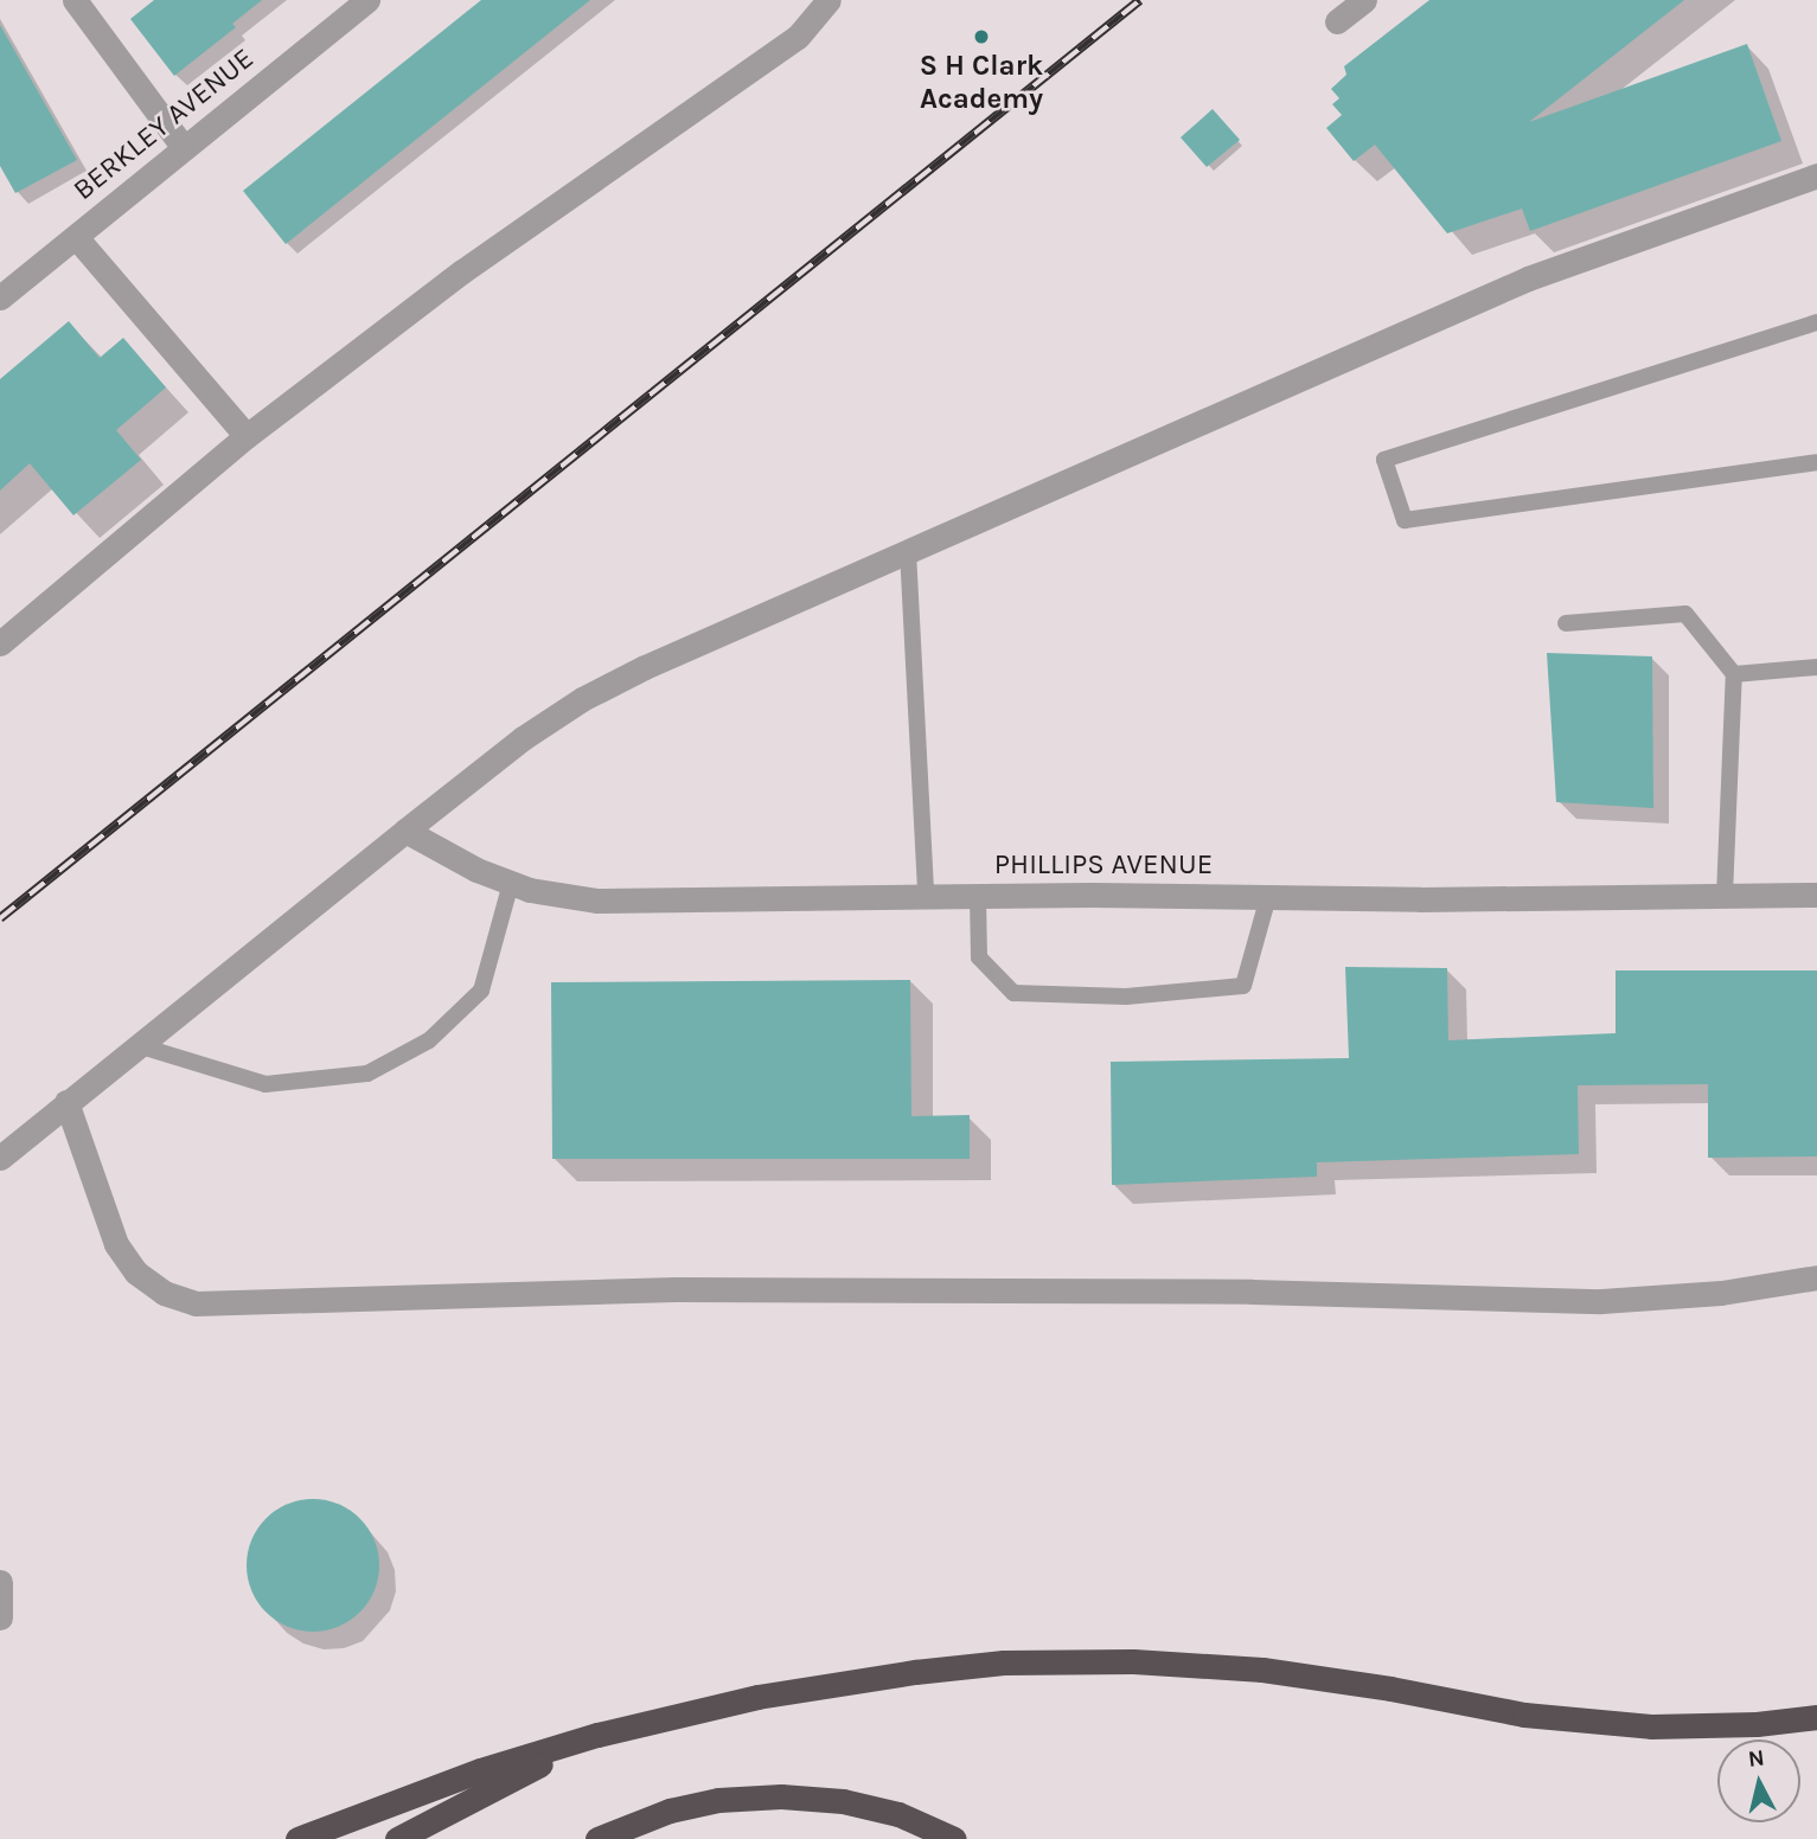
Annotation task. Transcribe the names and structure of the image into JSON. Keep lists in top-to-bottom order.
{
  "streets": {
    "street": ["BERKLEY AVENUE", "PHILLIPS AVENUE"]
  },
  "places": ["S H Clark Academy"],
  "north": "top"
}
